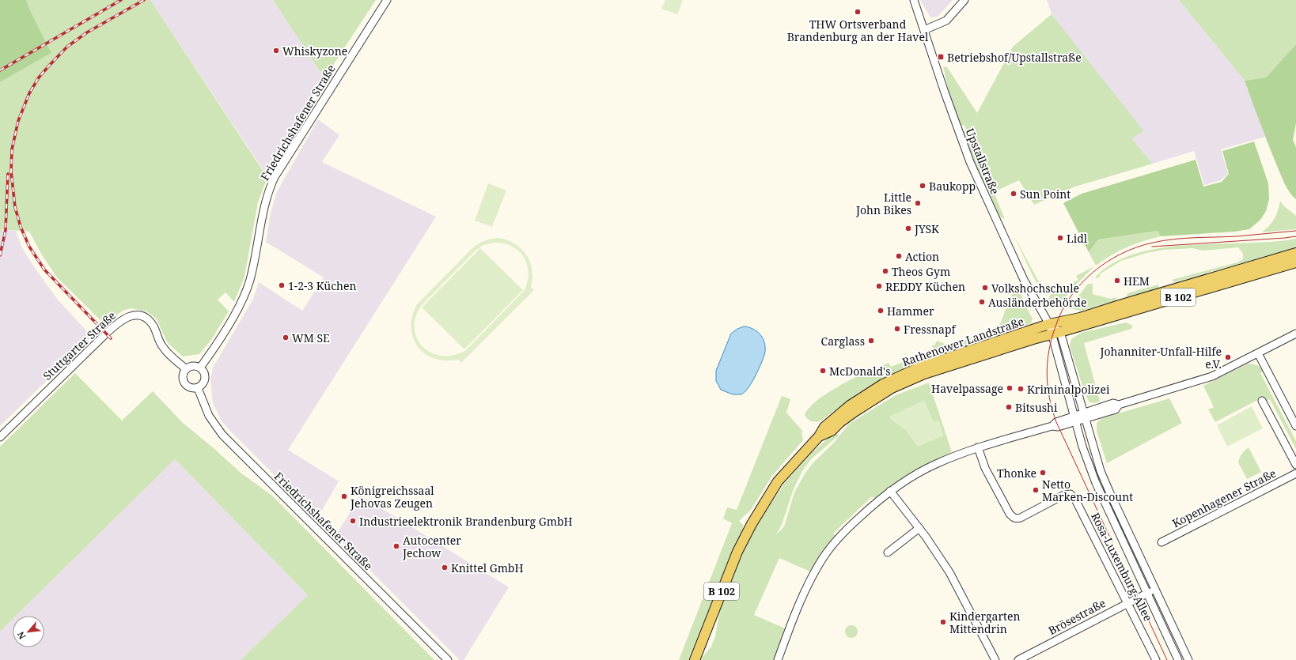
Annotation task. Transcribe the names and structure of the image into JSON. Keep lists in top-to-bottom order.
{
  "streets": {
    "main road": ["B 102", "Rathenower Landstraße"],
    "street": [
      "Friedrichshafener Straße",
      "Upstallstraße",
      "Stuttgarter Straße",
      "Kopenhagener Straße",
      "Rosa-Luxemburg-Allee",
      "Brösestraße"
    ]
  },
  "crossings": [
    ["Friedrichshafener Straße", "Stuttgarter Straße"],
    ["Upstallstraße", "Rathenower Landstraße"],
    ["Upstallstraße", "Rosa-Luxemburg-Allee"],
    ["Rathenower Landstraße", "Rosa-Luxemburg-Allee"],
    ["Rosa-Luxemburg-Allee", "Brösestraße"]
  ],
  "places": {
    "other": [
      "THW Ortsverband Brandenburg an der Havel",
      "Whiskyzone",
      "Baukopp",
      "Sun Point",
      "Little John Bikes",
      "JYSK",
      "Lidl",
      "Action",
      "Theos Gym",
      "HEM",
      "1-2-3 Küchen",
      "REDDY Küchen",
      "Volkshochschule",
      "Ausländerbehörde",
      "Hammer",
      "Fressnapf",
      "WM SE",
      "Carglass",
      "Johanniter-Unfall-Hilfe e.V.",
      "McDonald's",
      "Havelpassage",
      "Kriminalpolizei",
      "Bitsushi",
      "Thonke",
      "Netto Marken-Discount",
      "Königreichssaal Jehovas Zeugen",
      "Industrieelektronik Brandenburg GmbH",
      "Autocenter Jechow",
      "Knittel GmbH",
      "Kindergarten Mittendrin"
    ],
    "transit": ["Betriebshof/Upstallstraße"]
  },
  "north": "bottom left"
}
